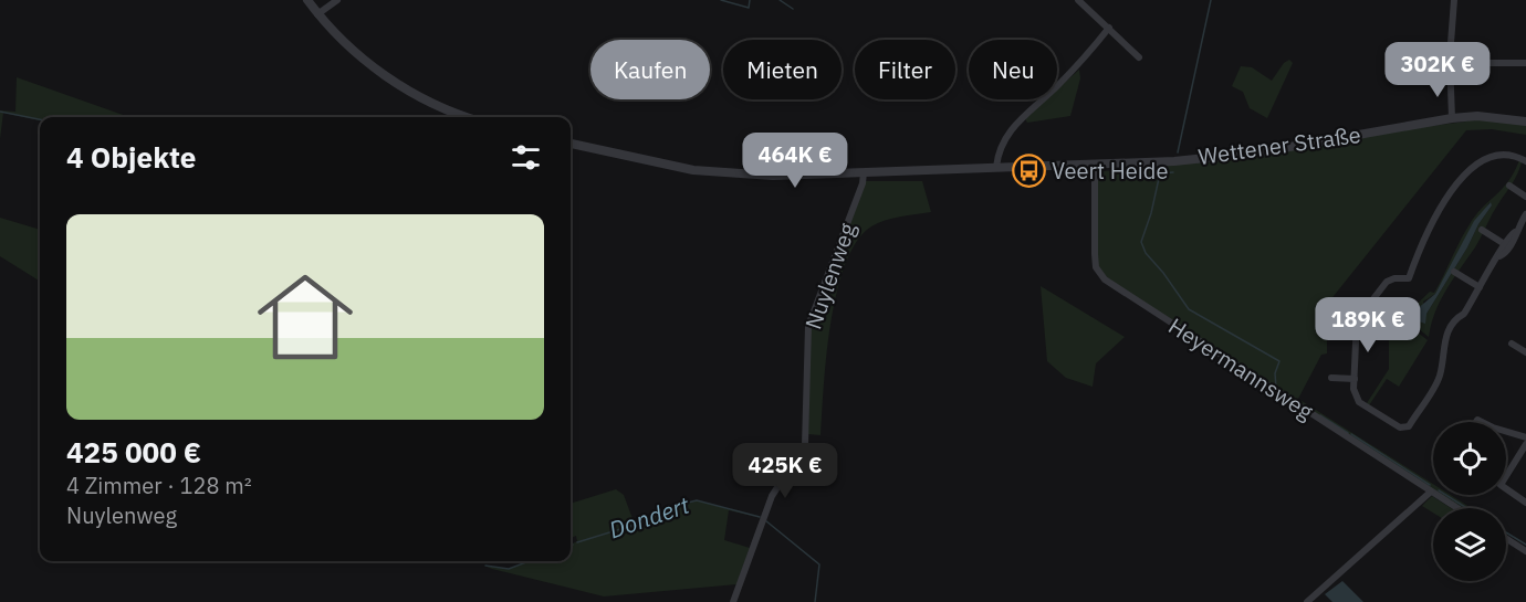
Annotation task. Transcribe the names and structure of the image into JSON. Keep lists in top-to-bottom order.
{
  "streets": {
    "street": ["Wettener Straße", "Nuylenweg", "Heyermannsweg"]
  },
  "crossings": [
    ["Wettener Straße", "Nuylenweg"],
    ["Wettener Straße", "Heyermannsweg"]
  ],
  "water": ["Dondert"],
  "places": {
    "bus stop": ["Veert Heide"]
  },
  "page": {
    "chip": [
      "Kaufen",
      "Mieten",
      "Filter",
      "Neu"
    ],
    "price": [
      "302K €",
      "464K €",
      "189K €",
      "425K €"
    ],
    "heading": "4 Objekte",
    "list": [
      {
        "name": "425 000 €",
        "note": "4 Zimmer · 128 m² · Nuylenweg"
      }
    ]
  }
}
